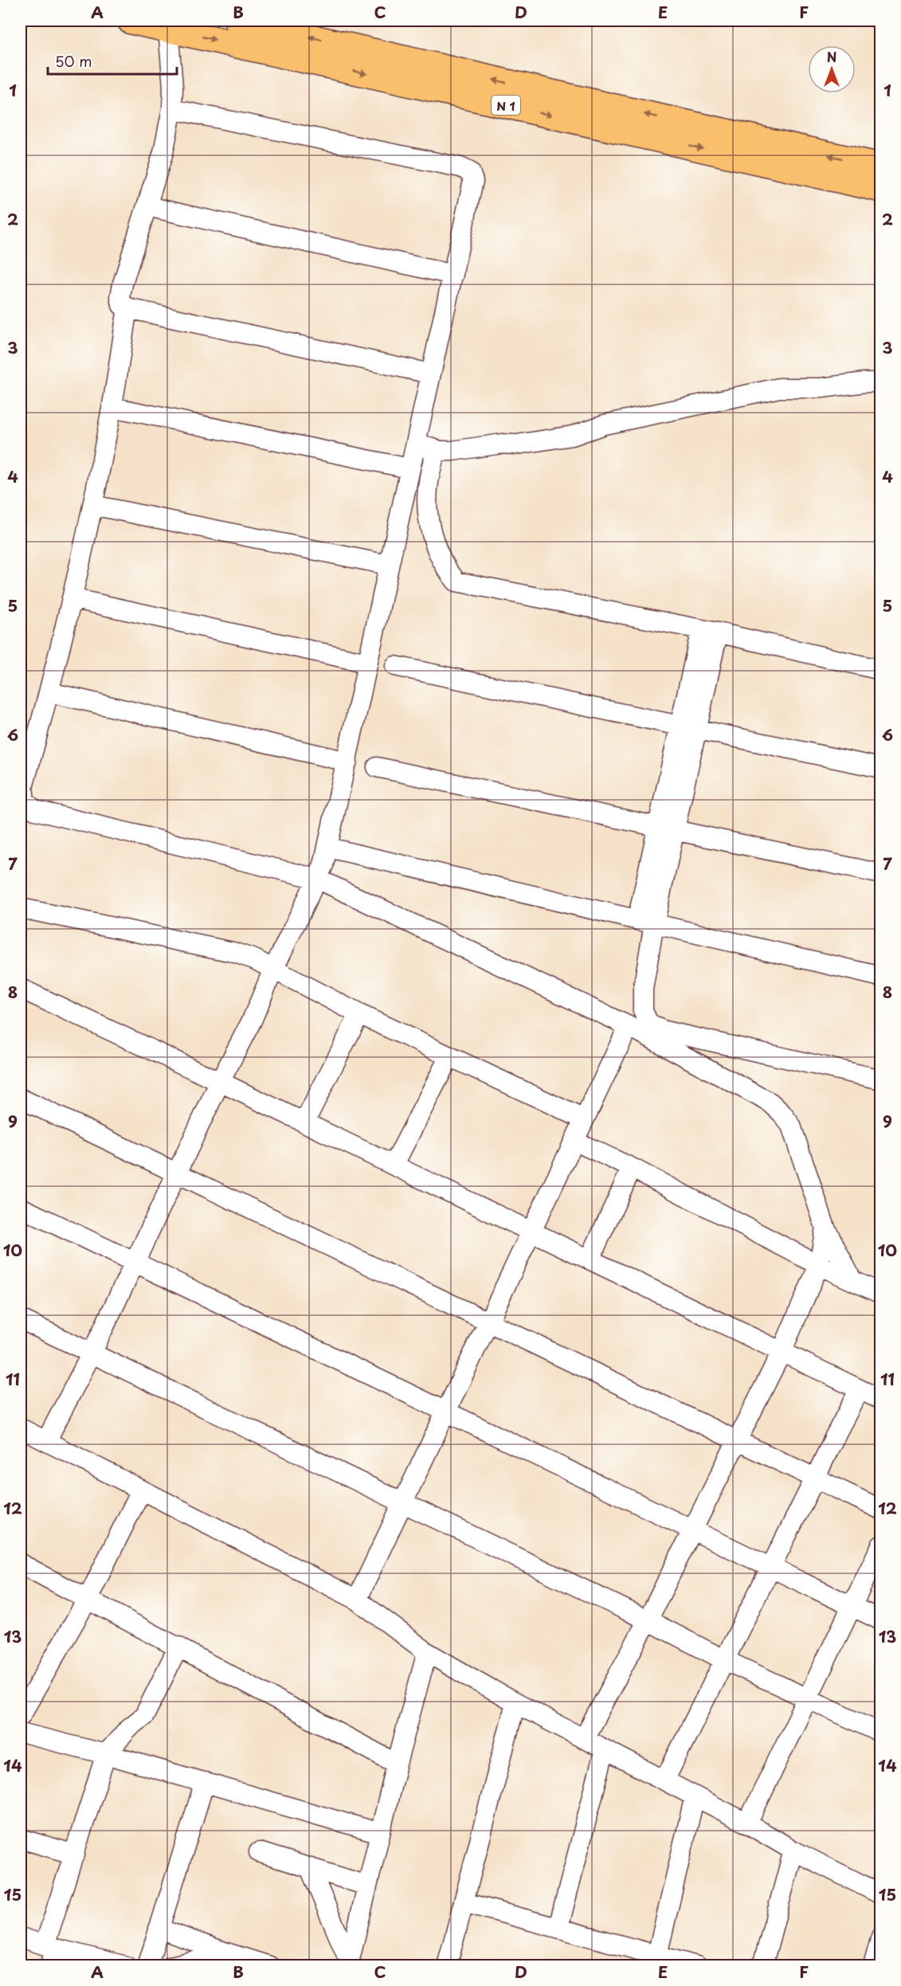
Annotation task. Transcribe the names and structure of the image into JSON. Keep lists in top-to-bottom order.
{
  "streets": {
    "highway": ["N 1"]
  },
  "scale_bar": "50 m",
  "north": "top",
  "grid": {
    "columns": [
      "A",
      "B",
      "C",
      "D",
      "E",
      "F"
    ],
    "rows": [
      "1",
      "2",
      "3",
      "4",
      "5",
      "6",
      "7",
      "8",
      "9",
      "10",
      "11",
      "12",
      "13",
      "14",
      "15"
    ]
  }
}
